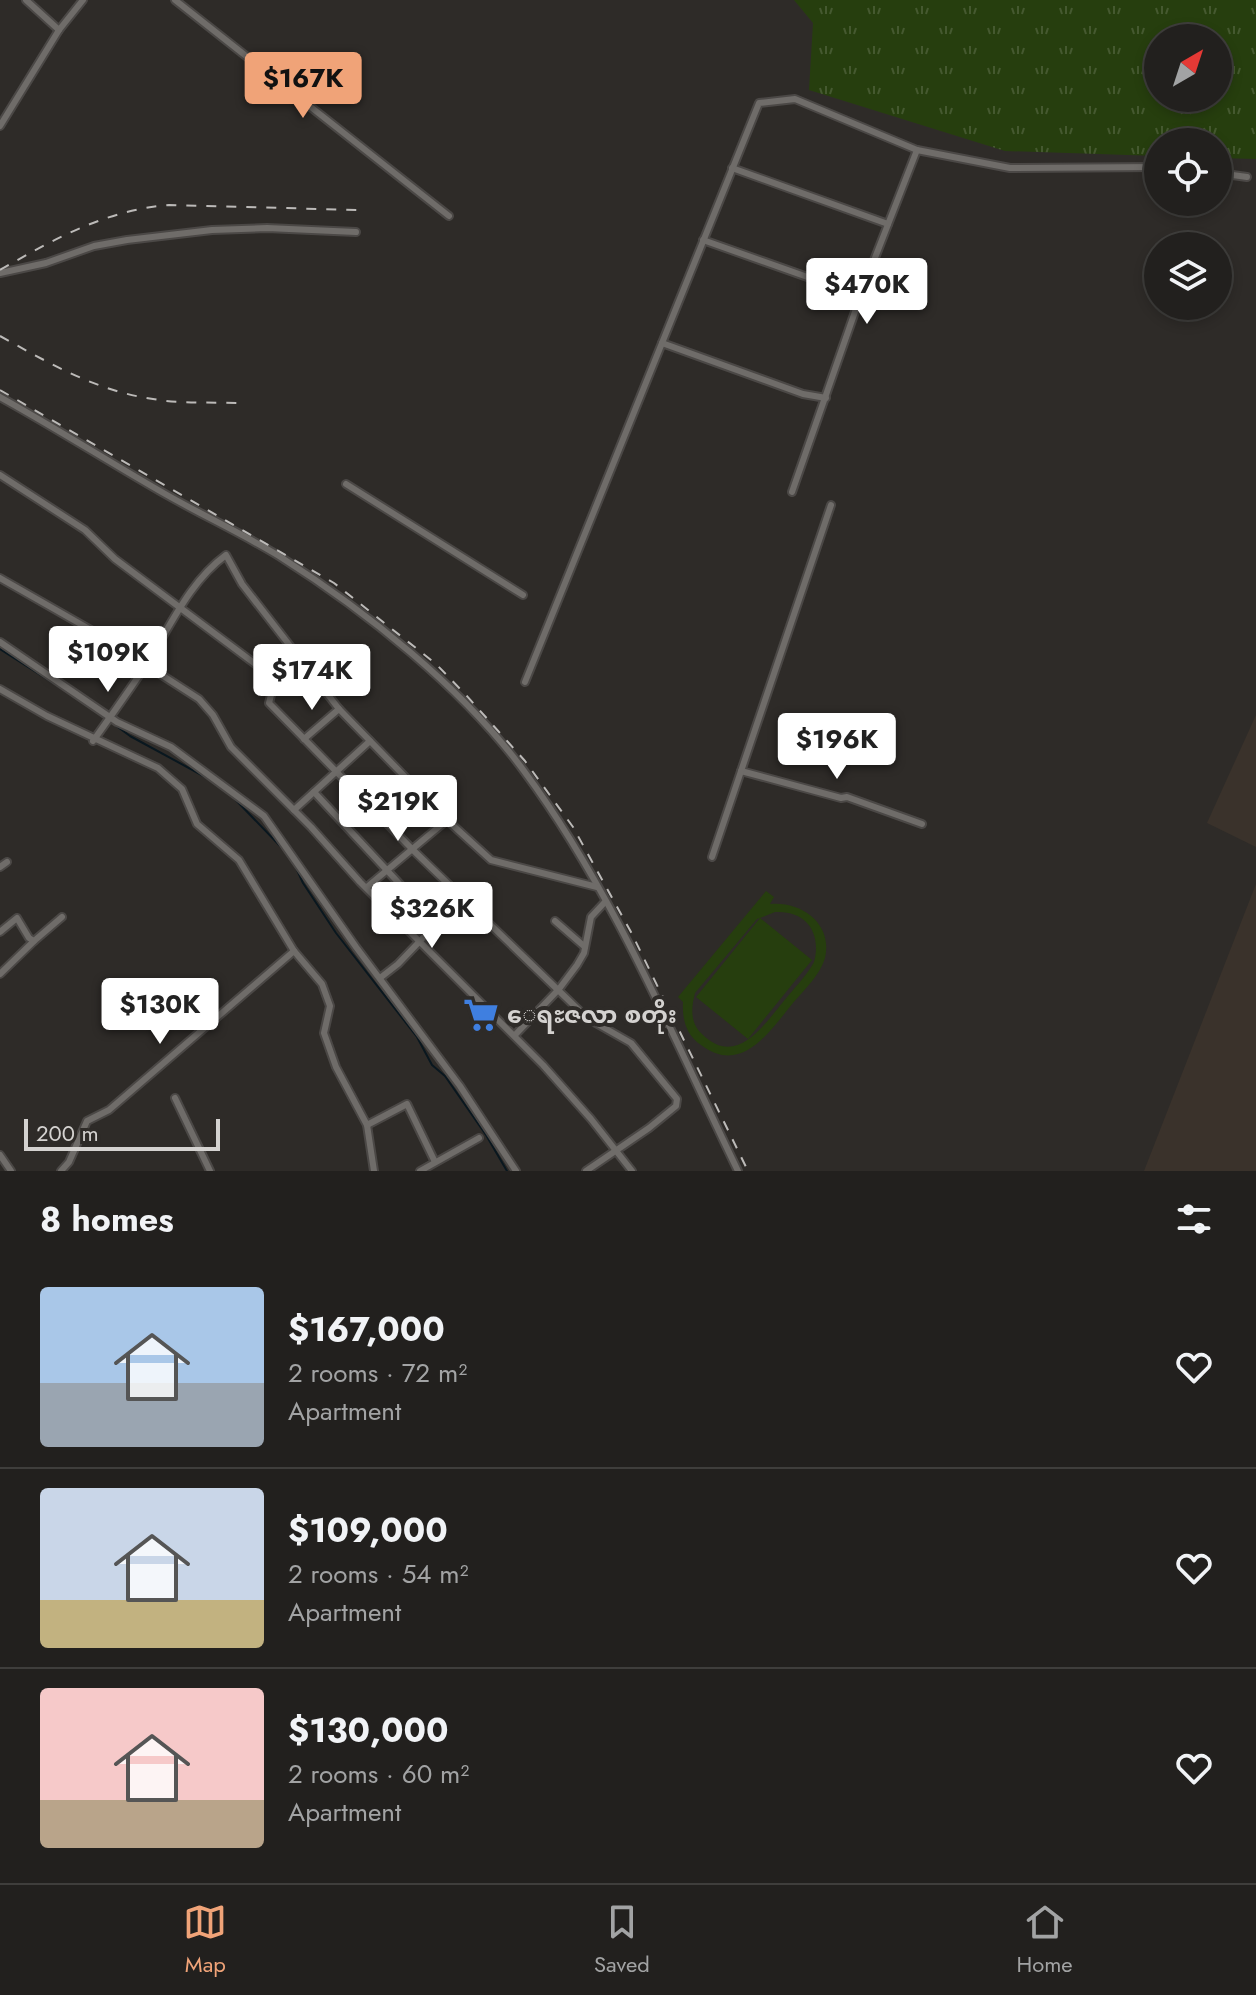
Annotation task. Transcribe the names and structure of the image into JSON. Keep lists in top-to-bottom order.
{
  "places": {
    "supermarket": ["ေရႊဇလာ စတိုး"]
  },
  "scale_bar": "200 m",
  "north": "top right",
  "page": {
    "price": [
      "$167K",
      "$470K",
      "$109K",
      "$174K",
      "$196K",
      "$219K",
      "$326K",
      "$130K"
    ],
    "scale": "200 m",
    "heading": "8 homes",
    "list": [
      {
        "name": "$167,000",
        "note": "2 rooms · 72 m² · Apartment"
      },
      {
        "name": "$109,000",
        "note": "2 rooms · 54 m² · Apartment"
      },
      {
        "name": "$130,000",
        "note": "2 rooms · 60 m² · Apartment"
      }
    ],
    "tabs": ["Map", "Saved", "Home"]
  }
}
